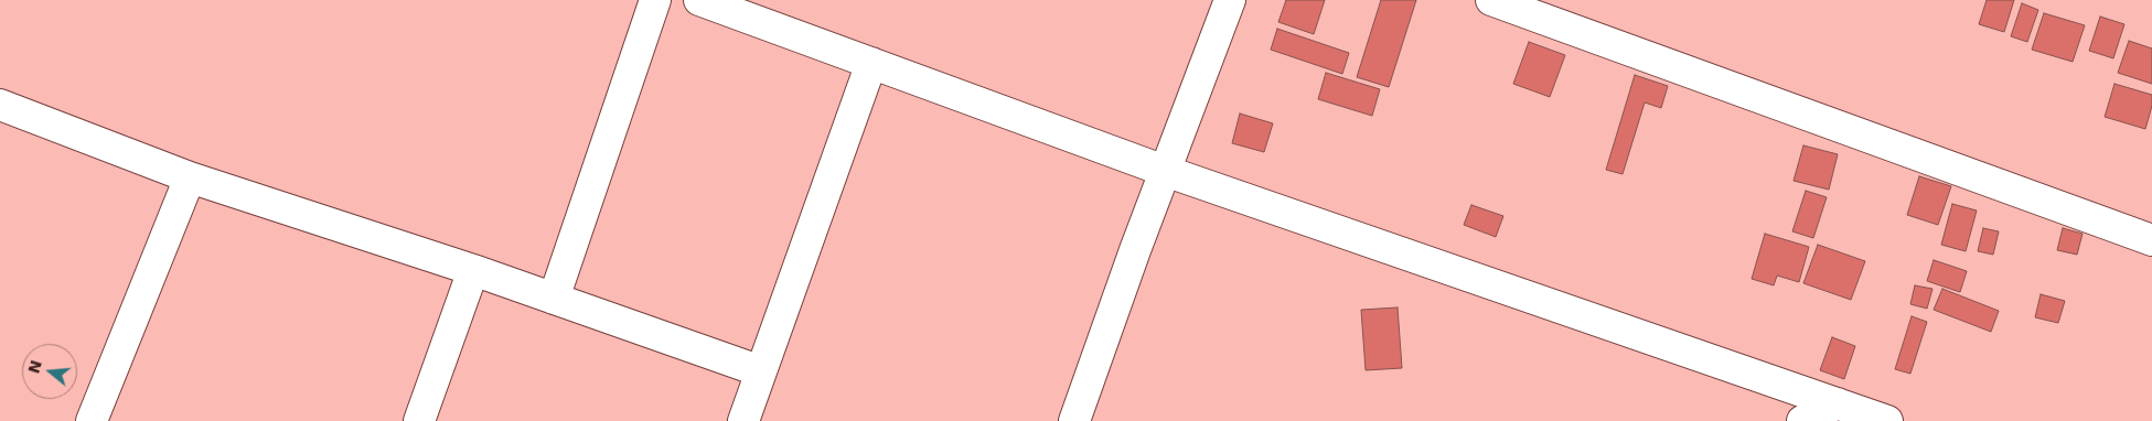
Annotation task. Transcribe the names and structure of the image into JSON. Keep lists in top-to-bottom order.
{
  "north": "left"
}
